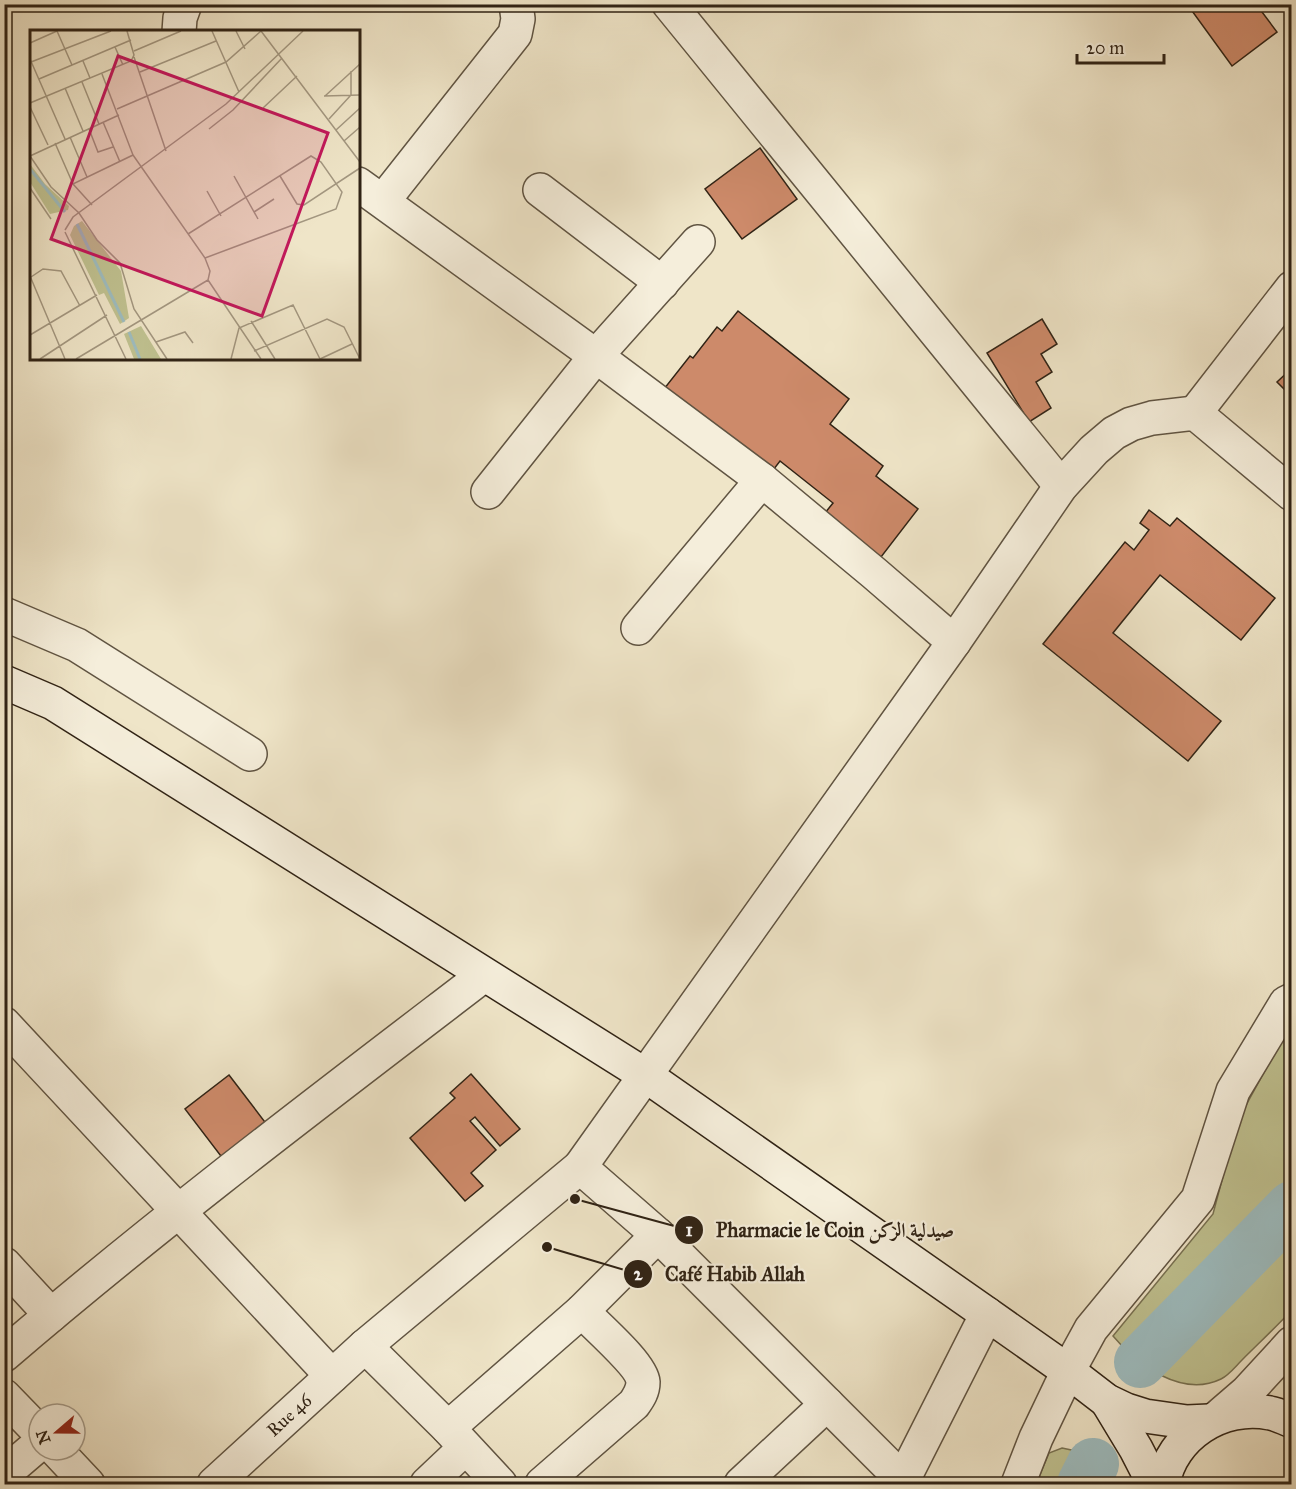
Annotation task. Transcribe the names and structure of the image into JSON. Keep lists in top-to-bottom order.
{
  "streets": {
    "street": ["Rue 46"]
  },
  "places": ["Pharmacie le Coin صيدلية الركن", "Café Habib Allah"],
  "scale_bar": "20 m",
  "north": "left"
}
